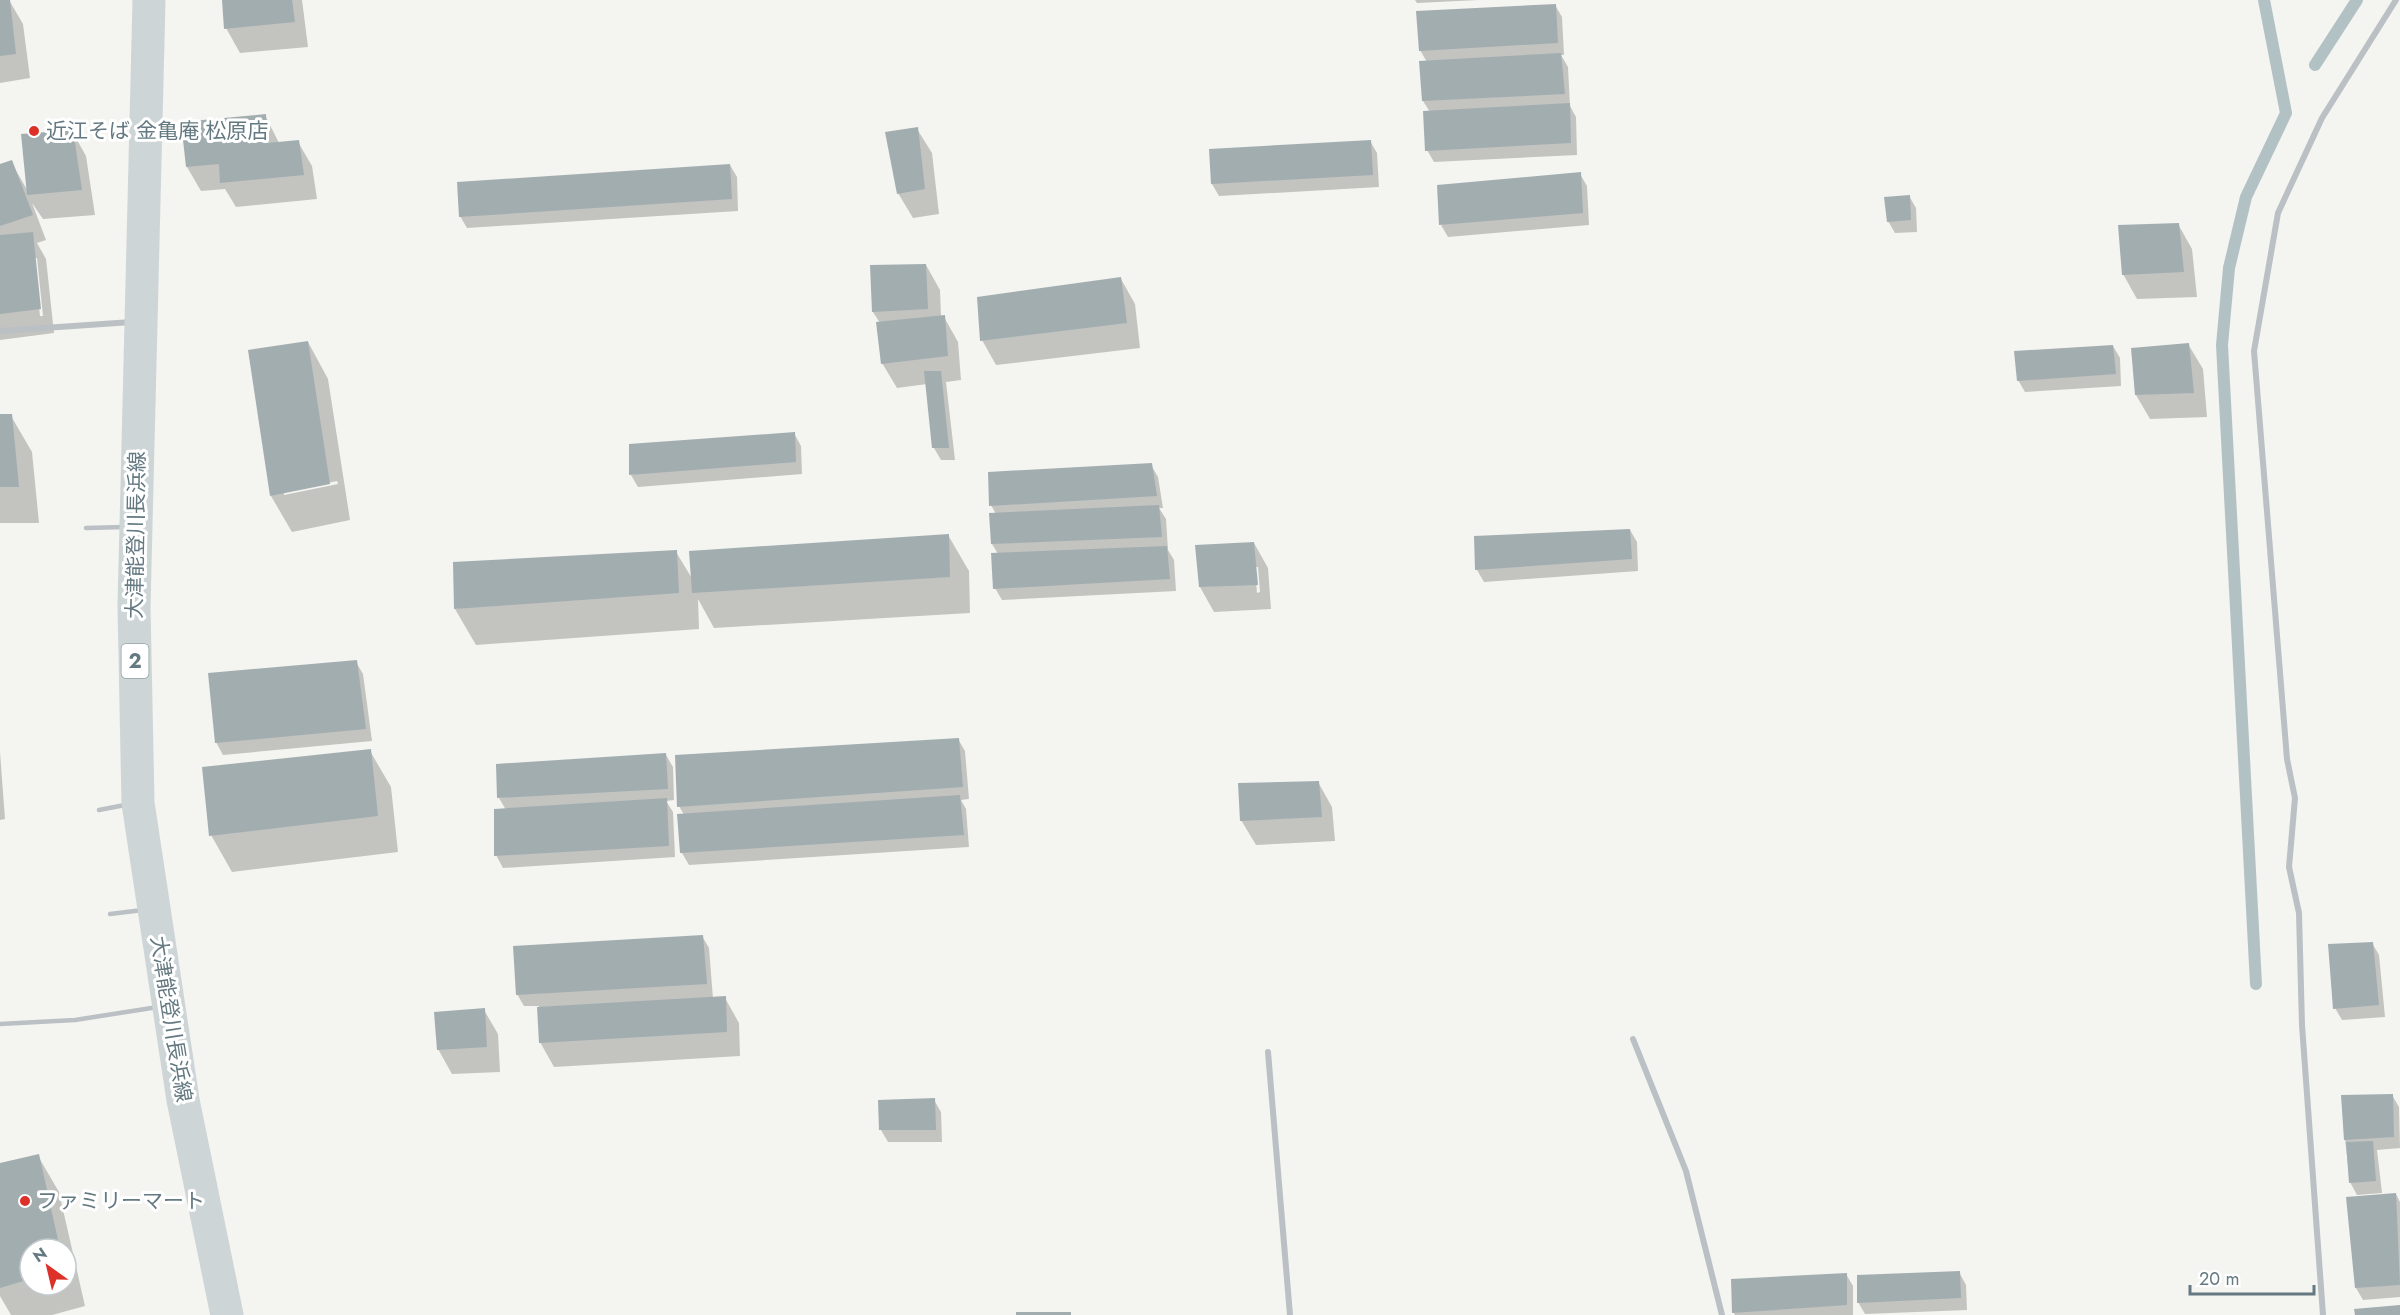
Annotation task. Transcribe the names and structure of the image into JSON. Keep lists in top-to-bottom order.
{
  "streets": {
    "main road": ["大津能登川長浜線", "2"]
  },
  "places": ["近江そば 金亀庵 松原店", "ファミリーマート"],
  "scale_bar": "20 m",
  "north": "top left"
}
